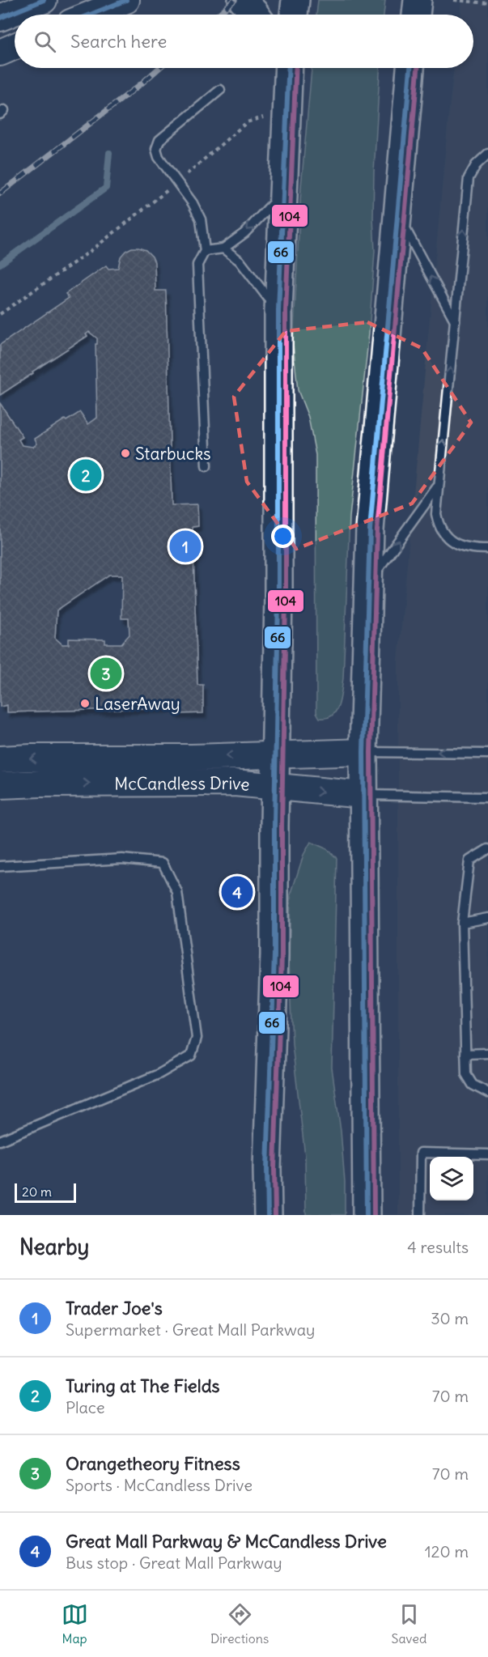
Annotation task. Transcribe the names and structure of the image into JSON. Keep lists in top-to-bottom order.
{
  "streets": {
    "main road": ["McCandless Drive"]
  },
  "places": ["Starbucks", "LaserAway"],
  "lines": ["transit line 66", "transit line 104"],
  "scale_bar": "20 m",
  "page": {
    "search": "Search here",
    "pins": [
      "2",
      "1",
      "3",
      "4"
    ],
    "scale": "20 m",
    "heading": ["Nearby", "4 results"],
    "list": [
      {
        "mark": "1",
        "name": "Trader Joe's",
        "note": "Supermarket · Great Mall Parkway",
        "value": "30 m"
      },
      {
        "mark": "2",
        "name": "Turing at The Fields",
        "note": "Place",
        "value": "70 m"
      },
      {
        "mark": "3",
        "name": "Orangetheory Fitness",
        "note": "Sports · McCandless Drive",
        "value": "70 m"
      },
      {
        "mark": "4",
        "name": "Great Mall Parkway & McCandless Drive",
        "note": "Bus stop · Great Mall Parkway",
        "value": "120 m"
      }
    ],
    "nav": ["Map", "Directions", "Saved"]
  }
}
